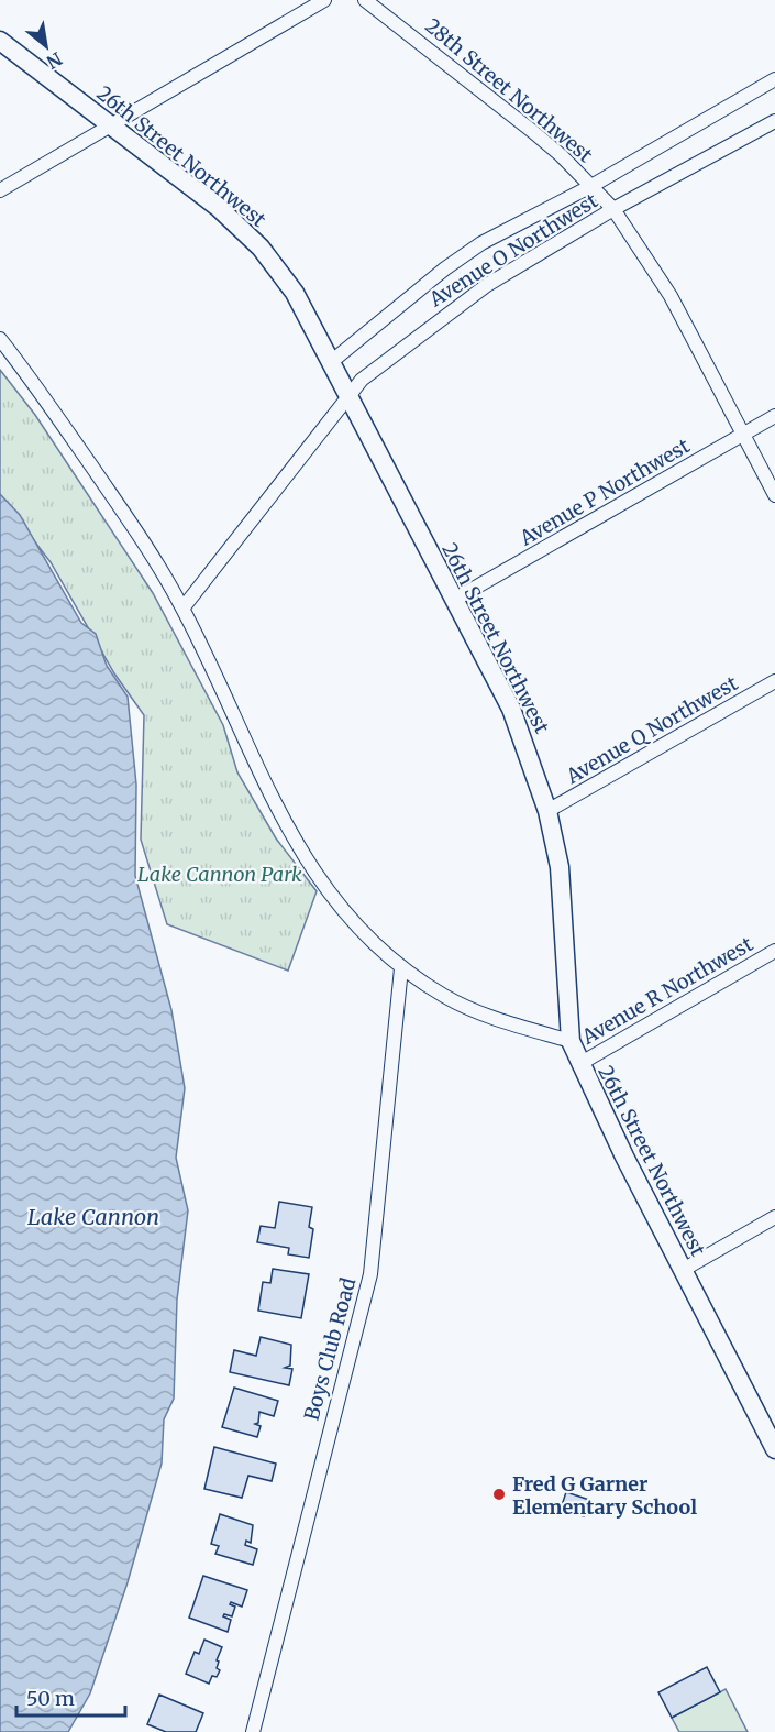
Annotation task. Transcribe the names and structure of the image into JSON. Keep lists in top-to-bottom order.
{
  "streets": {
    "street": [
      "28th Street Northwest",
      "26th Street Northwest",
      "Avenue O Northwest",
      "Avenue P Northwest",
      "Avenue Q Northwest",
      "Avenue R Northwest",
      "Boys Club Road"
    ]
  },
  "crossings": [
    ["28th Street Northwest", "Avenue O Northwest"],
    ["28th Street Northwest", "Avenue P Northwest"],
    ["26th Street Northwest", "Avenue O Northwest"],
    ["26th Street Northwest", "Avenue P Northwest"],
    ["26th Street Northwest", "Avenue Q Northwest"],
    ["26th Street Northwest", "Avenue R Northwest"]
  ],
  "water": ["Lake Cannon"],
  "parks": ["Lake Cannon Park"],
  "places": ["Fred G Garner Elementary School"],
  "scale_bar": "50 m",
  "north": "bottom right"
}
